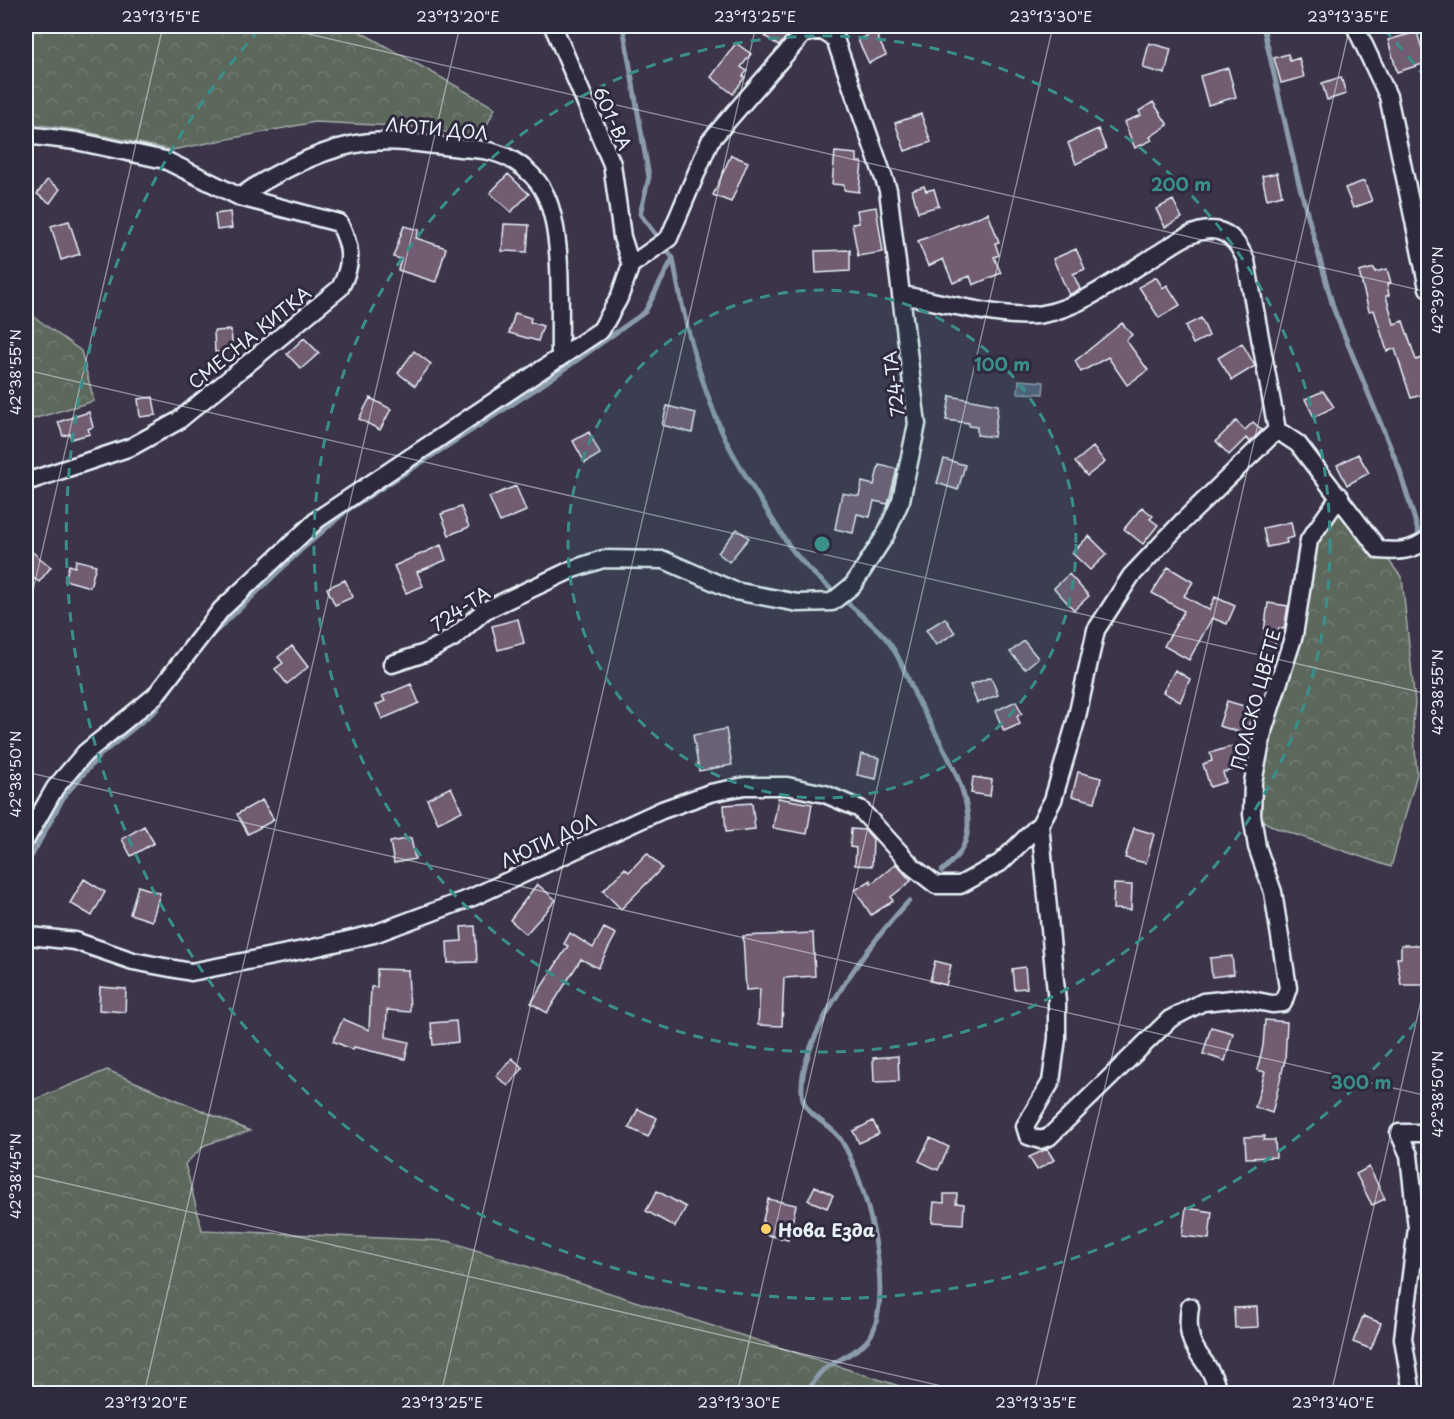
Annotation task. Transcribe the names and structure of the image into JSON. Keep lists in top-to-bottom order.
{
  "streets": {
    "street": [
      "601-ВА",
      "ЛЮТИ ДОЛ",
      "СМЕСНА КИТКА",
      "724-ТА",
      "ПОЛСКО ЦВЕТЕ"
    ]
  },
  "crossings": [
    ["601-ВА", "724-ТА"],
    ["ЛЮТИ ДОЛ", "СМЕСНА КИТКА"],
    ["ЛЮТИ ДОЛ", "ПОЛСКО ЦВЕТЕ"]
  ],
  "places": ["Нова Езда"],
  "coordinates": [
    "23°13'15\"E",
    "23°13'20\"E",
    "23°13'25\"E",
    "23°13'30\"E",
    "23°13'35\"E",
    "42°39'00\"N",
    "42°38'55\"N",
    "42°38'50\"N",
    "42°38'45\"N",
    "23°13'40\"E"
  ],
  "rings": ["200 m", "100 m", "300 m"]
}
